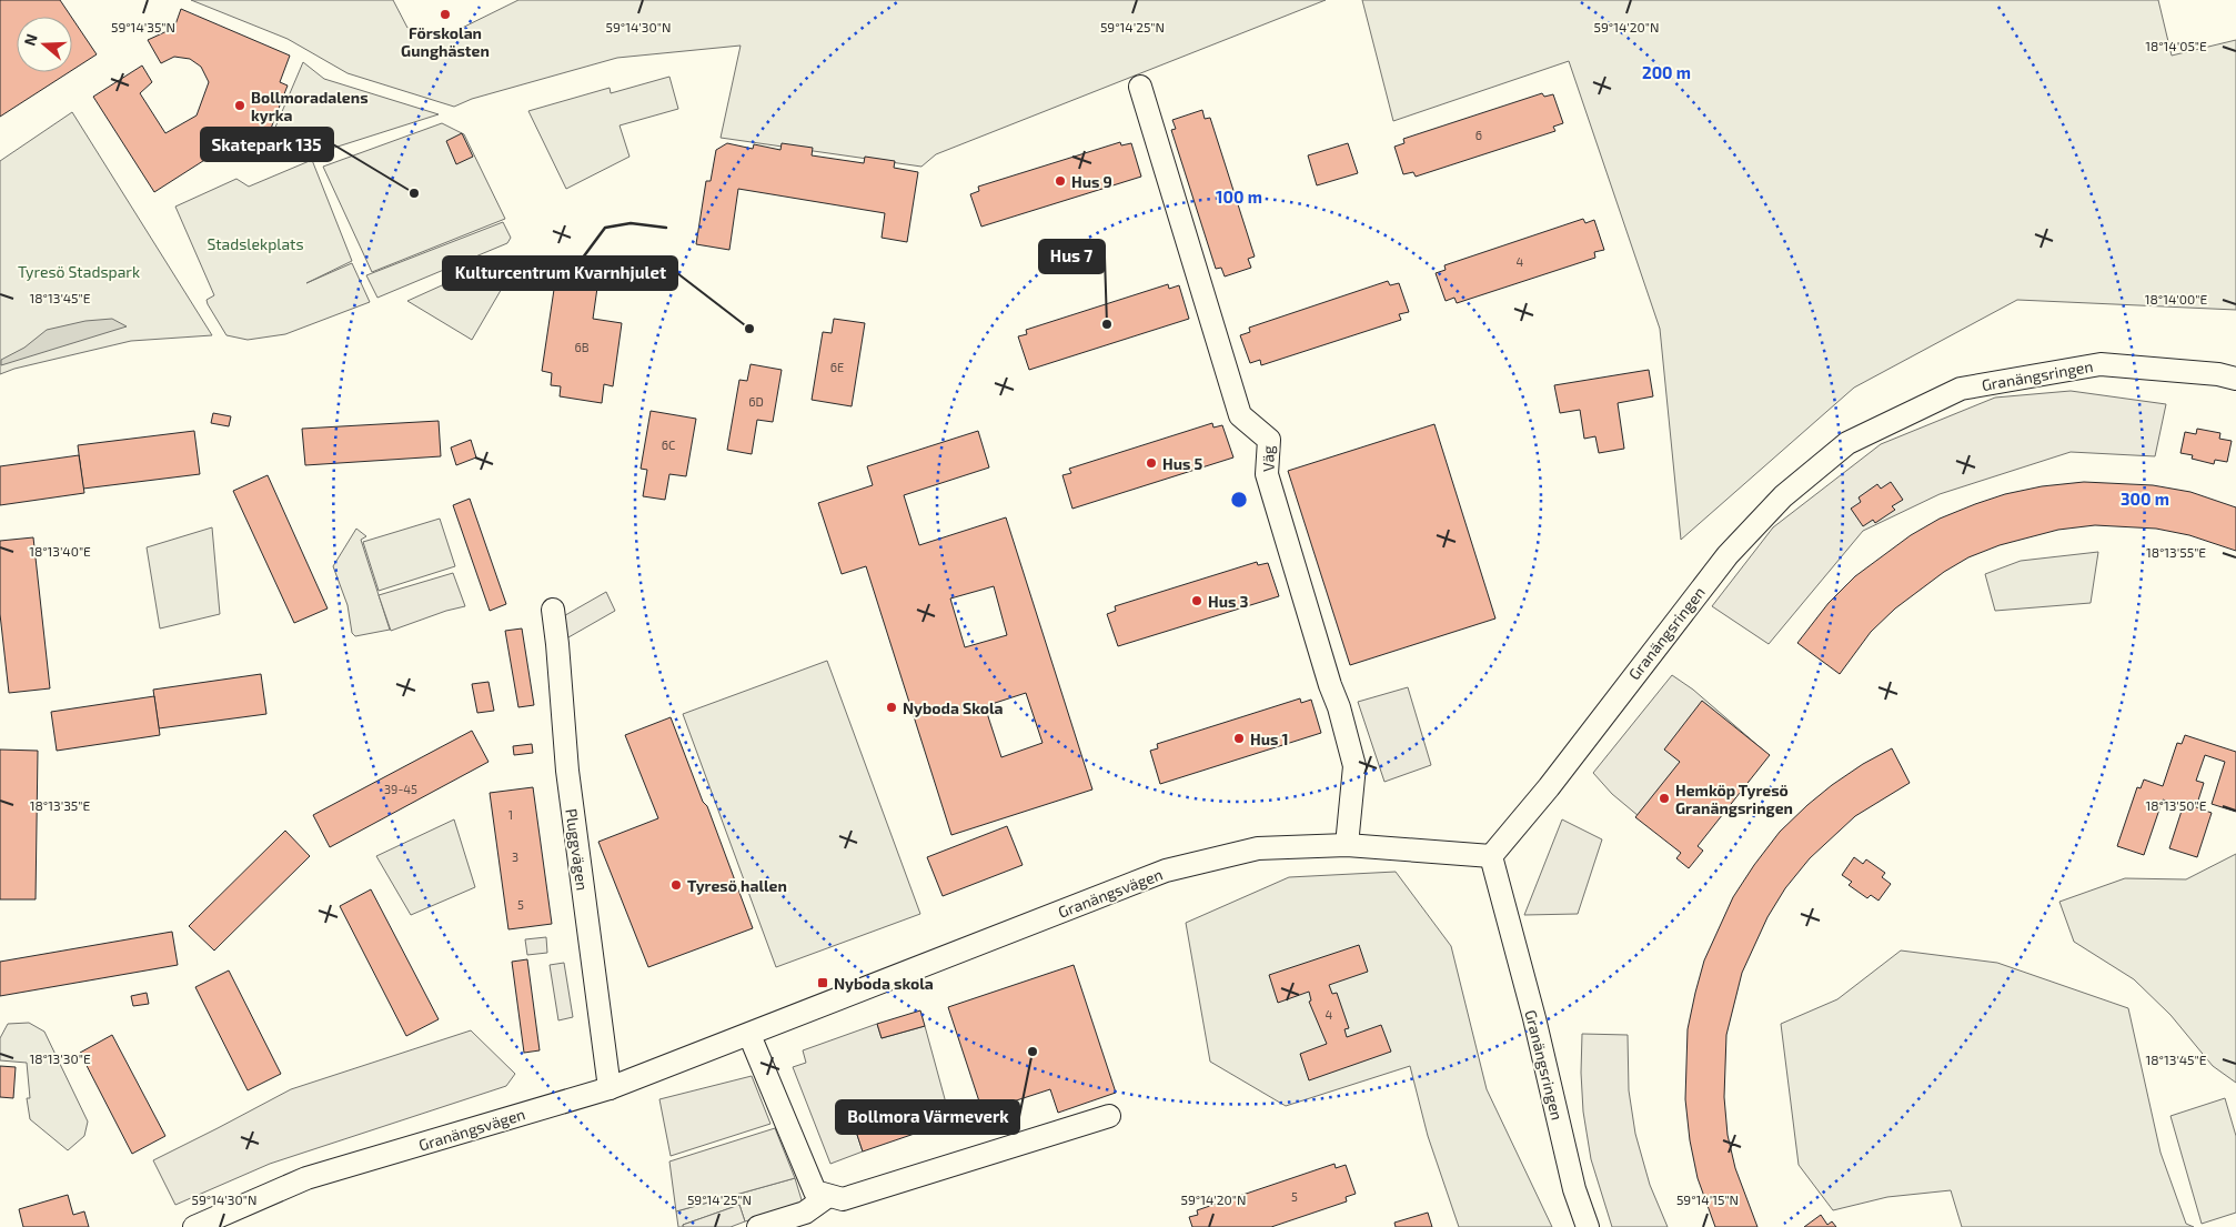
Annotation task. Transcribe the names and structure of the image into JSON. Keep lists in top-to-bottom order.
{
  "streets": {
    "street": [
      "Granängsringen",
      "Väg",
      "Pluggvägen",
      "Granängsvägen"
    ]
  },
  "crossings": [
    ["Granängsringen", "Granängsvägen"],
    ["Väg", "Granängsvägen"],
    ["Pluggvägen", "Granängsvägen"]
  ],
  "parks": ["Stadslekplats", "Tyresö Stadspark"],
  "places": {
    "other": [
      "Förskolan Gunghästen",
      "Bollmoradalens kyrka",
      "Hus 9",
      "Skatepark 135",
      "Hus 7",
      "Kulturcentrum Kvarnhjulet",
      "Hus 5",
      "Hus 3",
      "Nyboda Skola",
      "Hus 1",
      "Hemköp Tyresö Granängsringen",
      "Tyresö hallen",
      "Bollmora Värmeverk"
    ],
    "transit": ["Nyboda skola"]
  },
  "house_numbers": [
    "6",
    "4",
    "6B",
    "6E",
    "6D",
    "6C",
    "39-45",
    "1",
    "3",
    "5",
    "4",
    "5"
  ],
  "north": "left",
  "coordinates": [
    "59°14'35\"N",
    "59°14'30\"N",
    "59°14'25\"N",
    "59°14'20\"N",
    "18°14'05\"E",
    "18°13'45\"E",
    "18°14'00\"E",
    "18°13'40\"E",
    "18°13'55\"E",
    "18°13'35\"E",
    "18°13'50\"E",
    "18°13'30\"E",
    "59°14'15\"N"
  ],
  "rings": ["200 m", "100 m", "300 m"]
}
